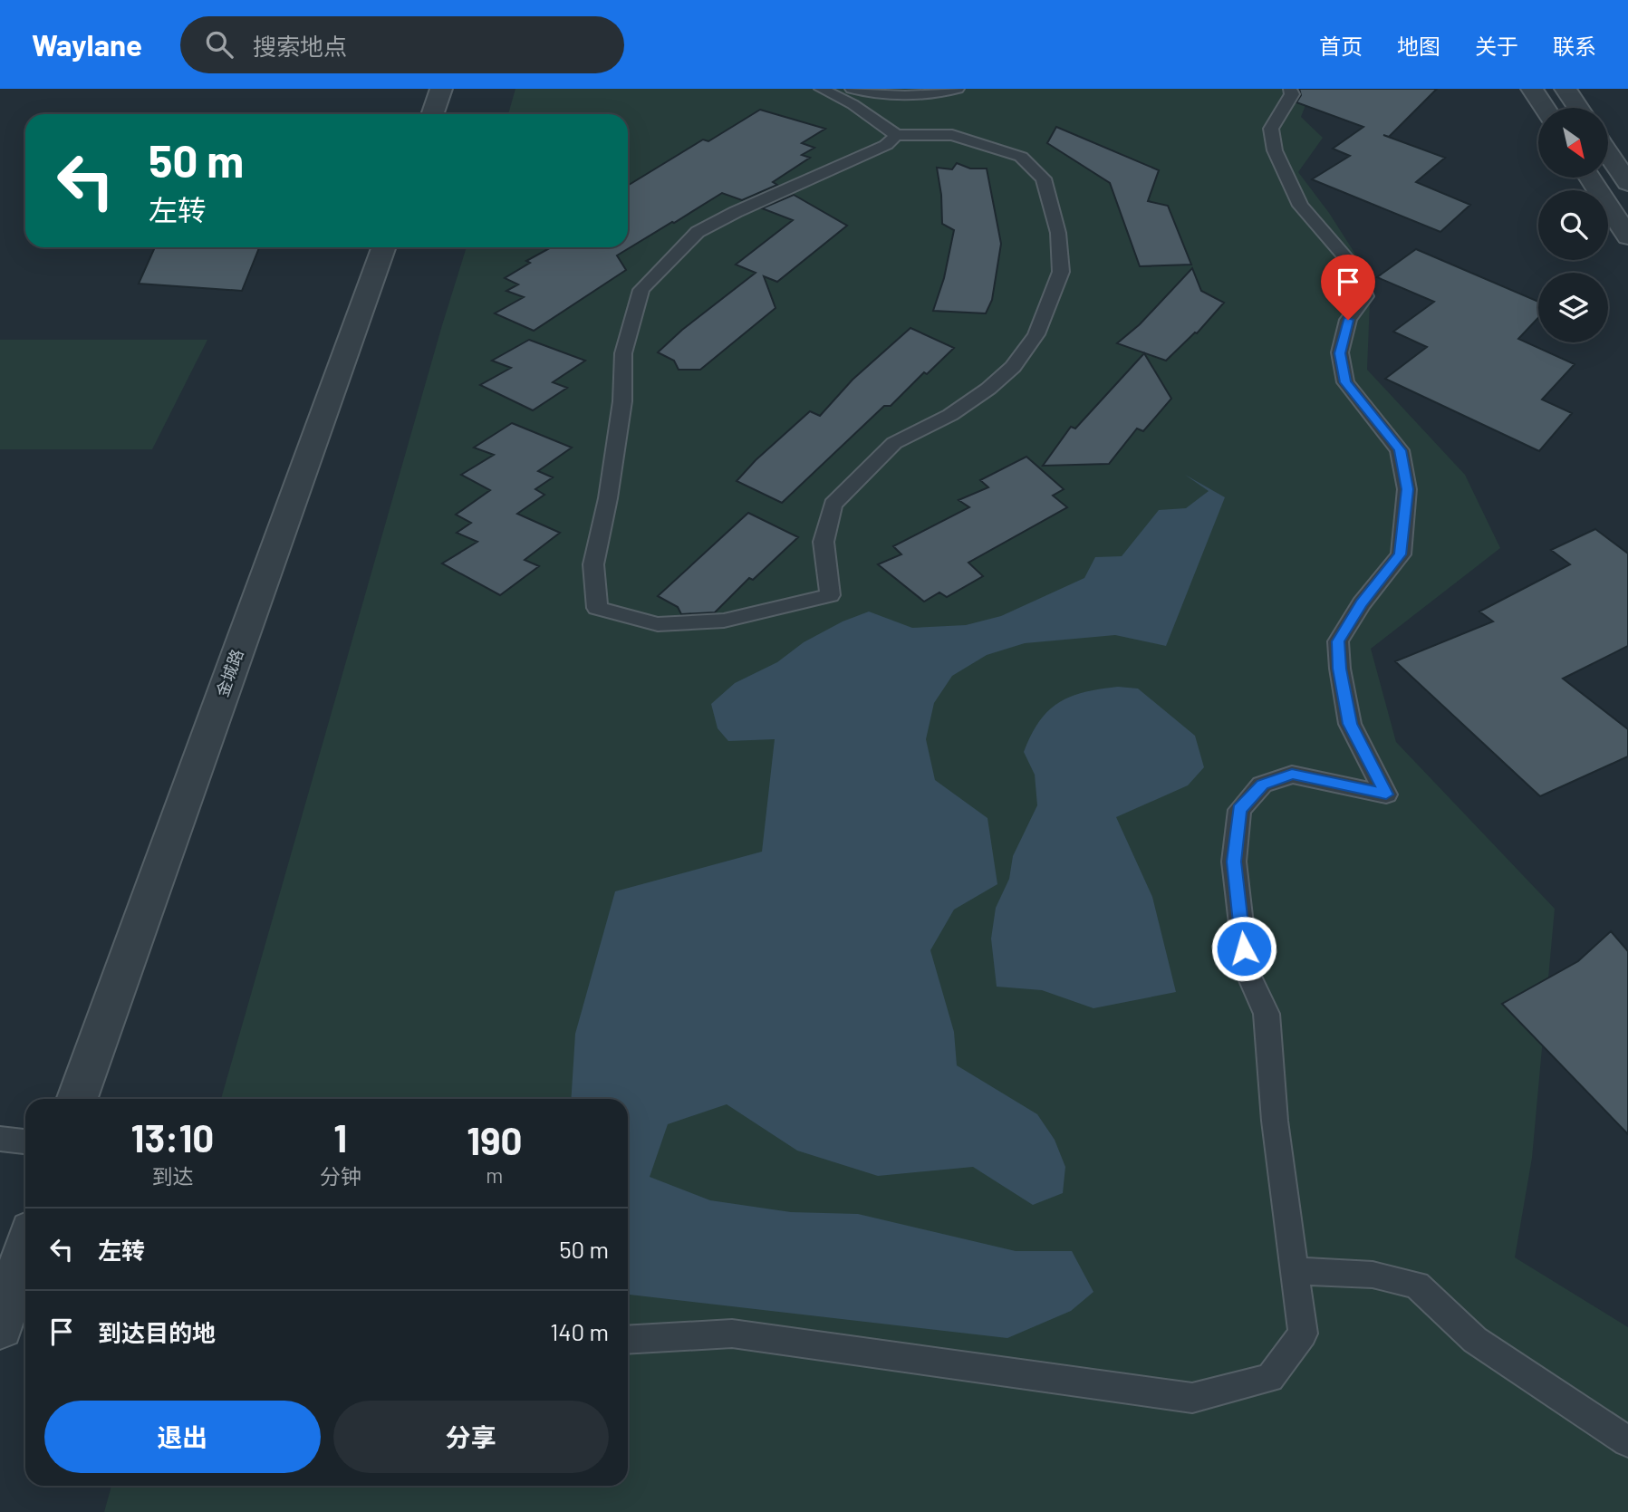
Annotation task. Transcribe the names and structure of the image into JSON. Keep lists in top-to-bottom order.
{
  "streets": {
    "street": ["金城路"]
  },
  "north": "bottom right",
  "page": {
    "header": "Waylane",
    "search": "搜索地点",
    "nav": [
      "首页",
      "地图",
      "关于",
      "联系"
    ],
    "turn": ["50 m", "左转"],
    "eta": [
      "13:10",
      "到达",
      "1",
      "分钟",
      "190",
      "m"
    ],
    "list": [
      {
        "name": "左转",
        "value": "50 m"
      },
      {
        "name": "到达目的地",
        "value": "140 m"
      }
    ],
    "buttons": ["退出", "分享"]
  }
}
